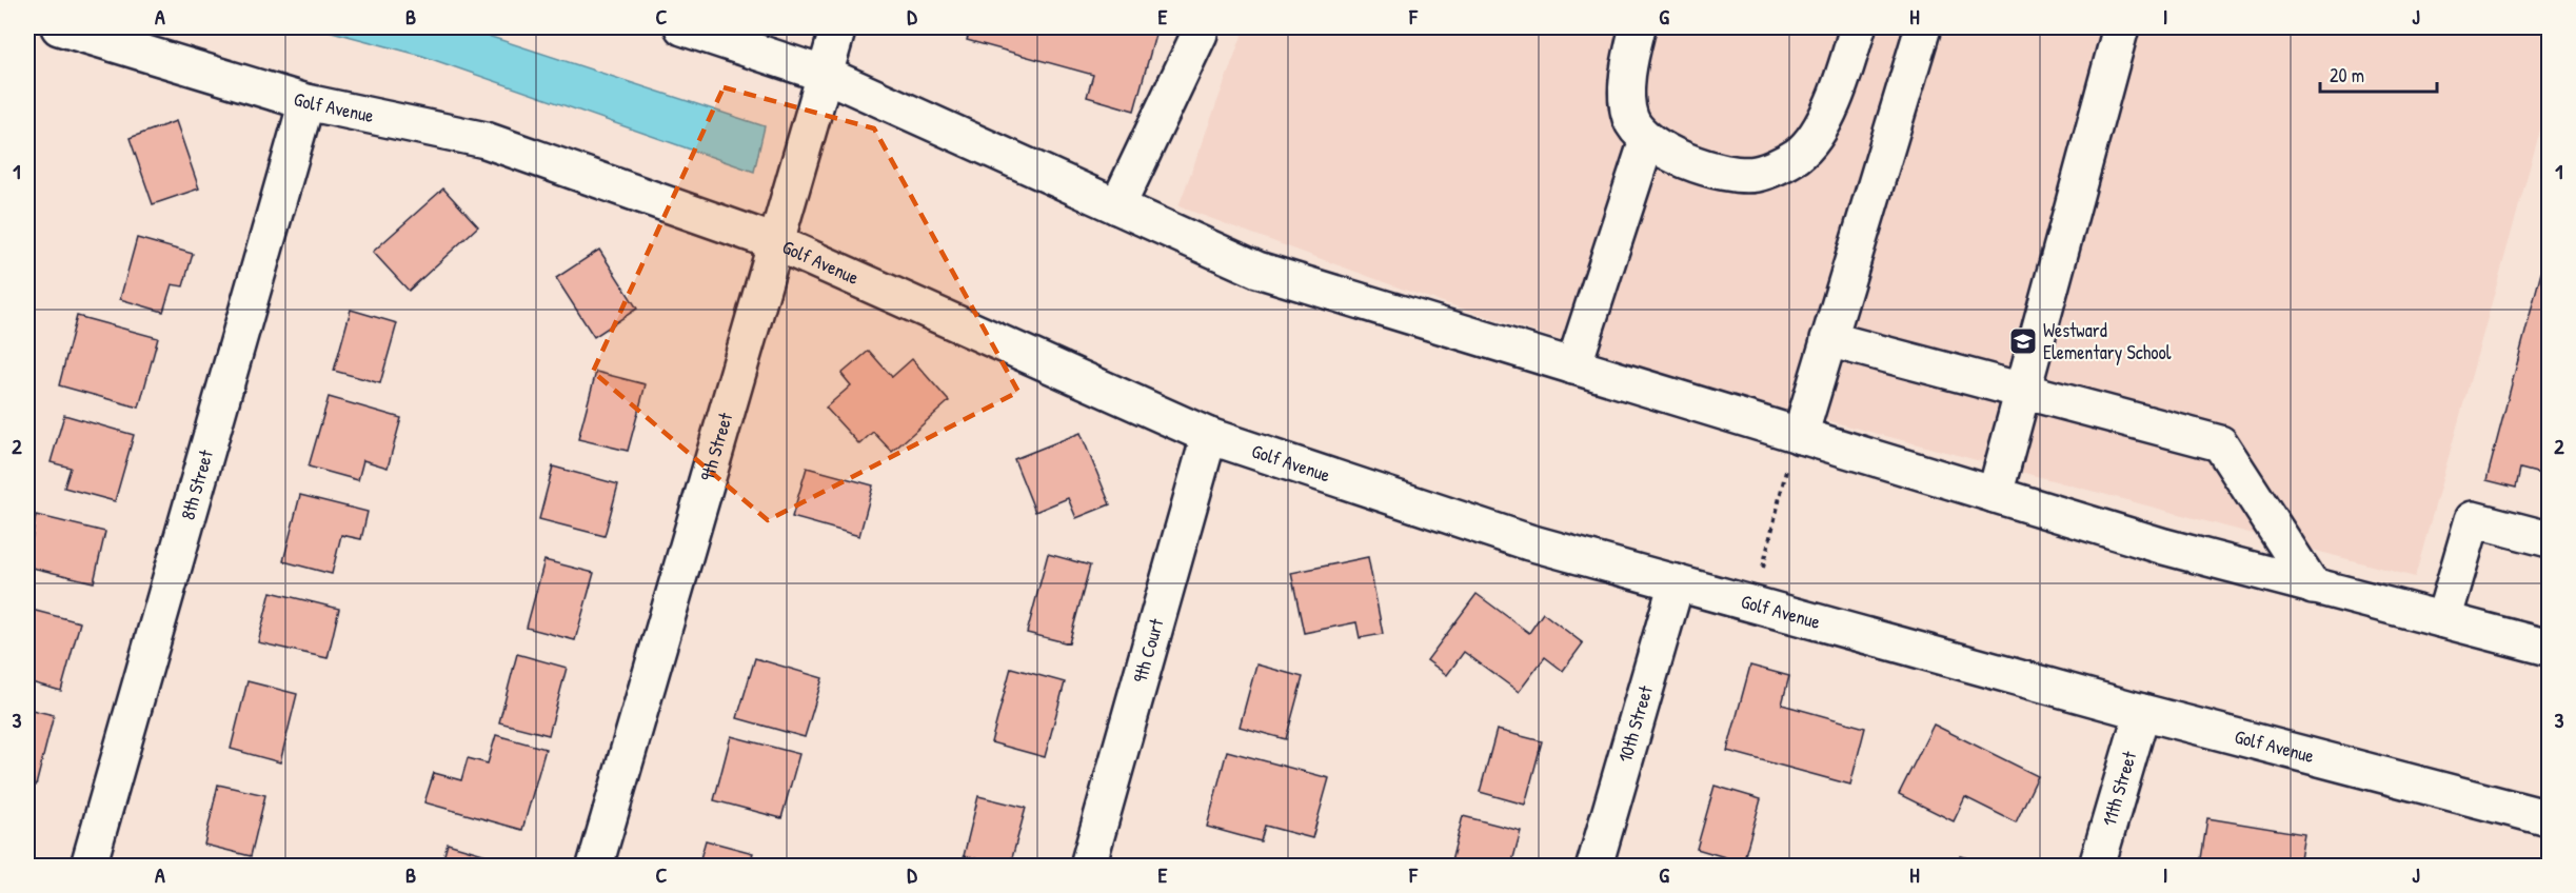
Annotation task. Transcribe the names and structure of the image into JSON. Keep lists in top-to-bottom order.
{
  "streets": {
    "street": [
      "Golf Avenue",
      "9th Street",
      "8th Street",
      "9th Court",
      "10th Street",
      "11th Street"
    ]
  },
  "crossings": [
    ["Golf Avenue", "9th Street"],
    ["Golf Avenue", "8th Street"],
    ["Golf Avenue", "9th Court"],
    ["Golf Avenue", "10th Street"],
    ["Golf Avenue", "11th Street"]
  ],
  "places": {
    "school or university": ["Westward Elementary School"]
  },
  "scale_bar": "20 m",
  "grid": {
    "columns": [
      "A",
      "B",
      "C",
      "D",
      "E",
      "F",
      "G",
      "H",
      "I",
      "J"
    ],
    "rows": ["1", "2", "3"]
  }
}
